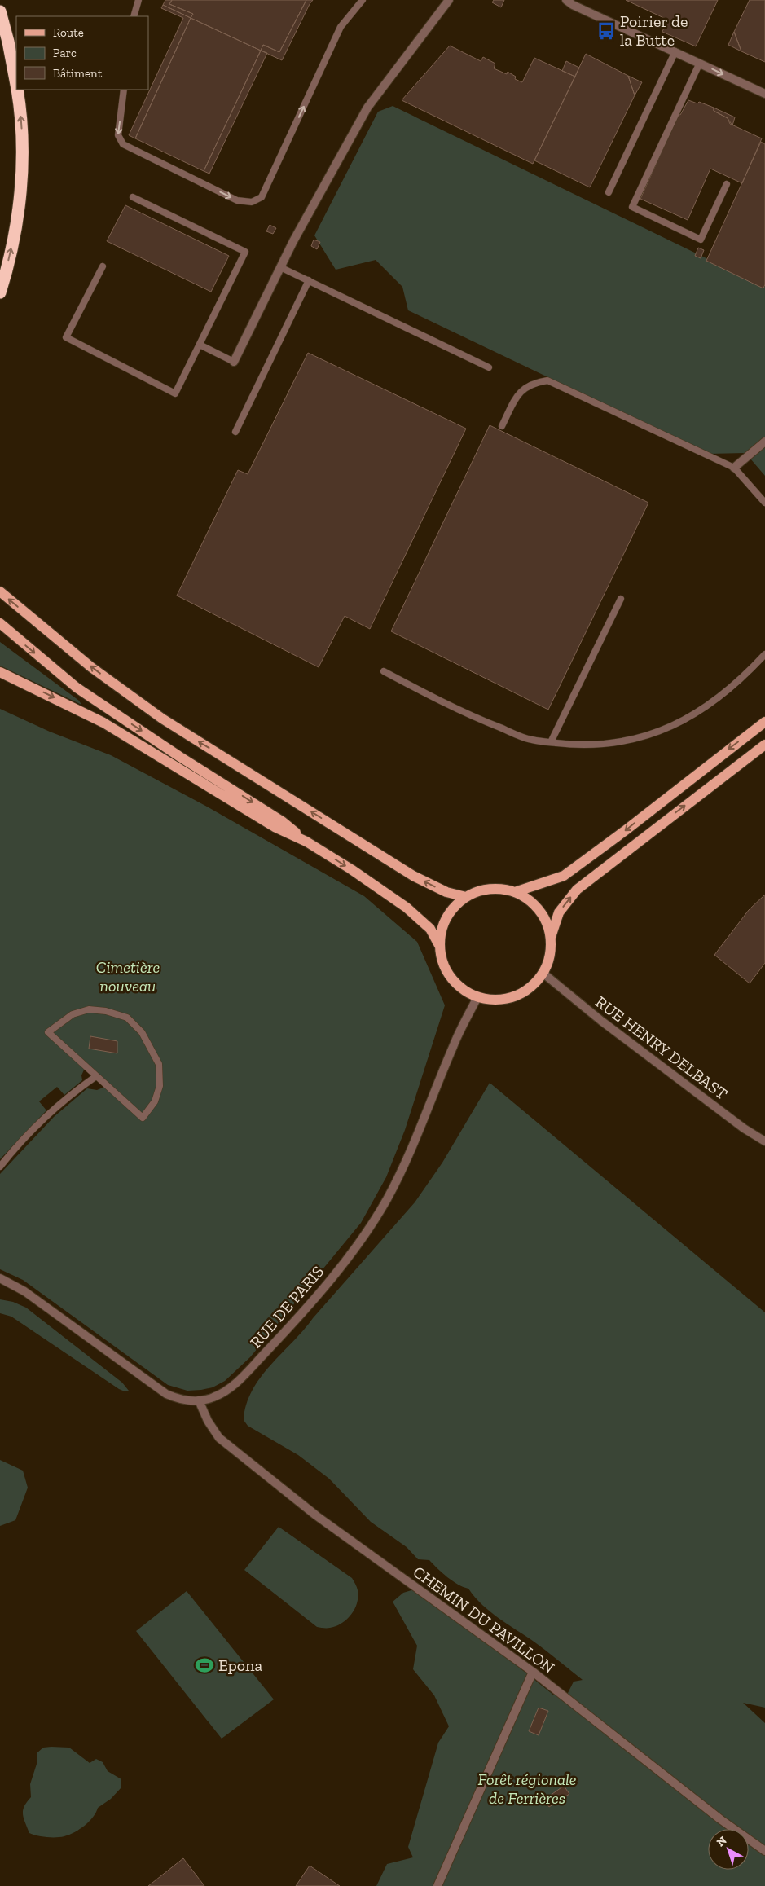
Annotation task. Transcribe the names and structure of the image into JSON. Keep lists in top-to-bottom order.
{
  "streets": {
    "street": ["RUE HENRY DELBAST", "RUE DE PARIS", "CHEMIN DU PAVILLON"]
  },
  "crossings": [
    ["RUE HENRY DELBAST", "RUE DE PARIS"],
    ["RUE DE PARIS", "CHEMIN DU PAVILLON"]
  ],
  "parks": ["Cimetière nouveau", "Forêt régionale de Ferrières"],
  "places": {
    "bus stop": ["Poirier de la Butte"],
    "sports": ["Epona"]
  },
  "legend": ["Route", "Parc", "Bâtiment"],
  "north": "top left"
}
